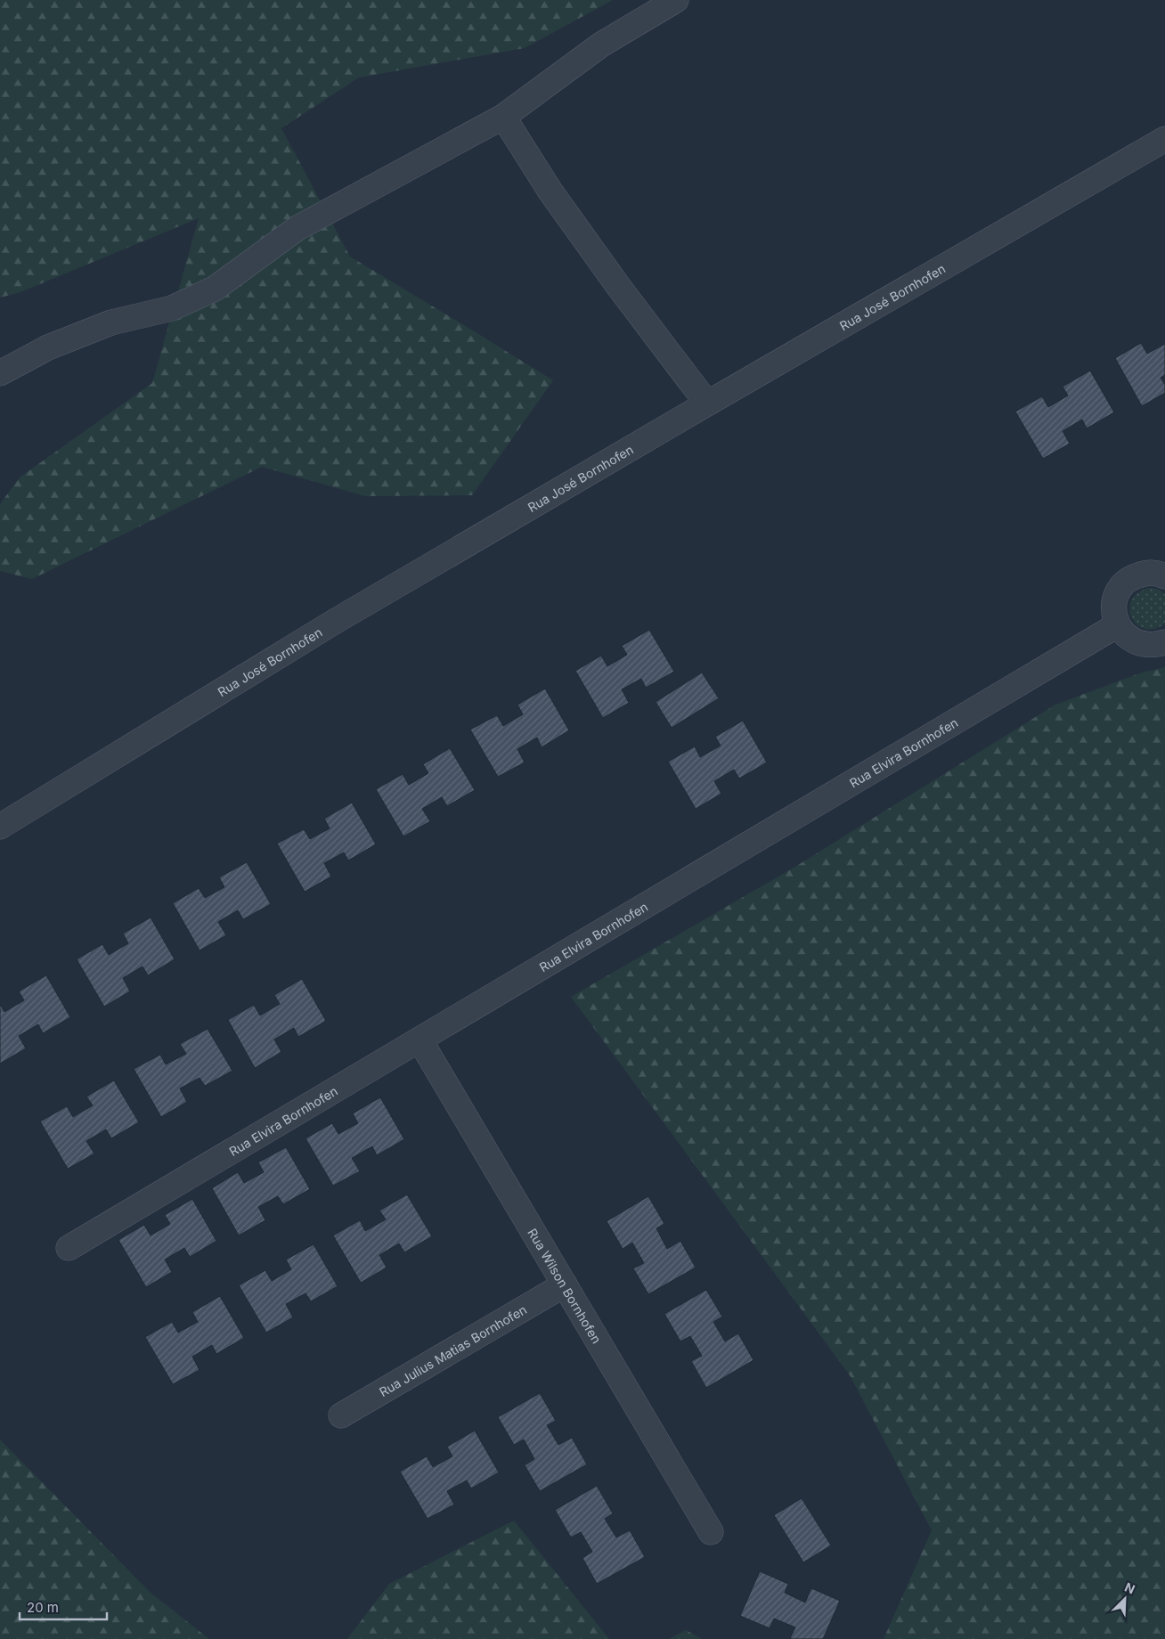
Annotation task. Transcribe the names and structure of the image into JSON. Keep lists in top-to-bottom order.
{
  "streets": {
    "street": [
      "Rua José Bornhofen",
      "Rua Elvira Bornhofen",
      "Rua Wilson Bornhofen",
      "Rua Julius Matias Bornhofen"
    ]
  },
  "crossings": [
    ["Rua Elvira Bornhofen", "Rua Wilson Bornhofen"],
    ["Rua Wilson Bornhofen", "Rua Julius Matias Bornhofen"]
  ],
  "scale_bar": "20 m",
  "north": "top right"
}
